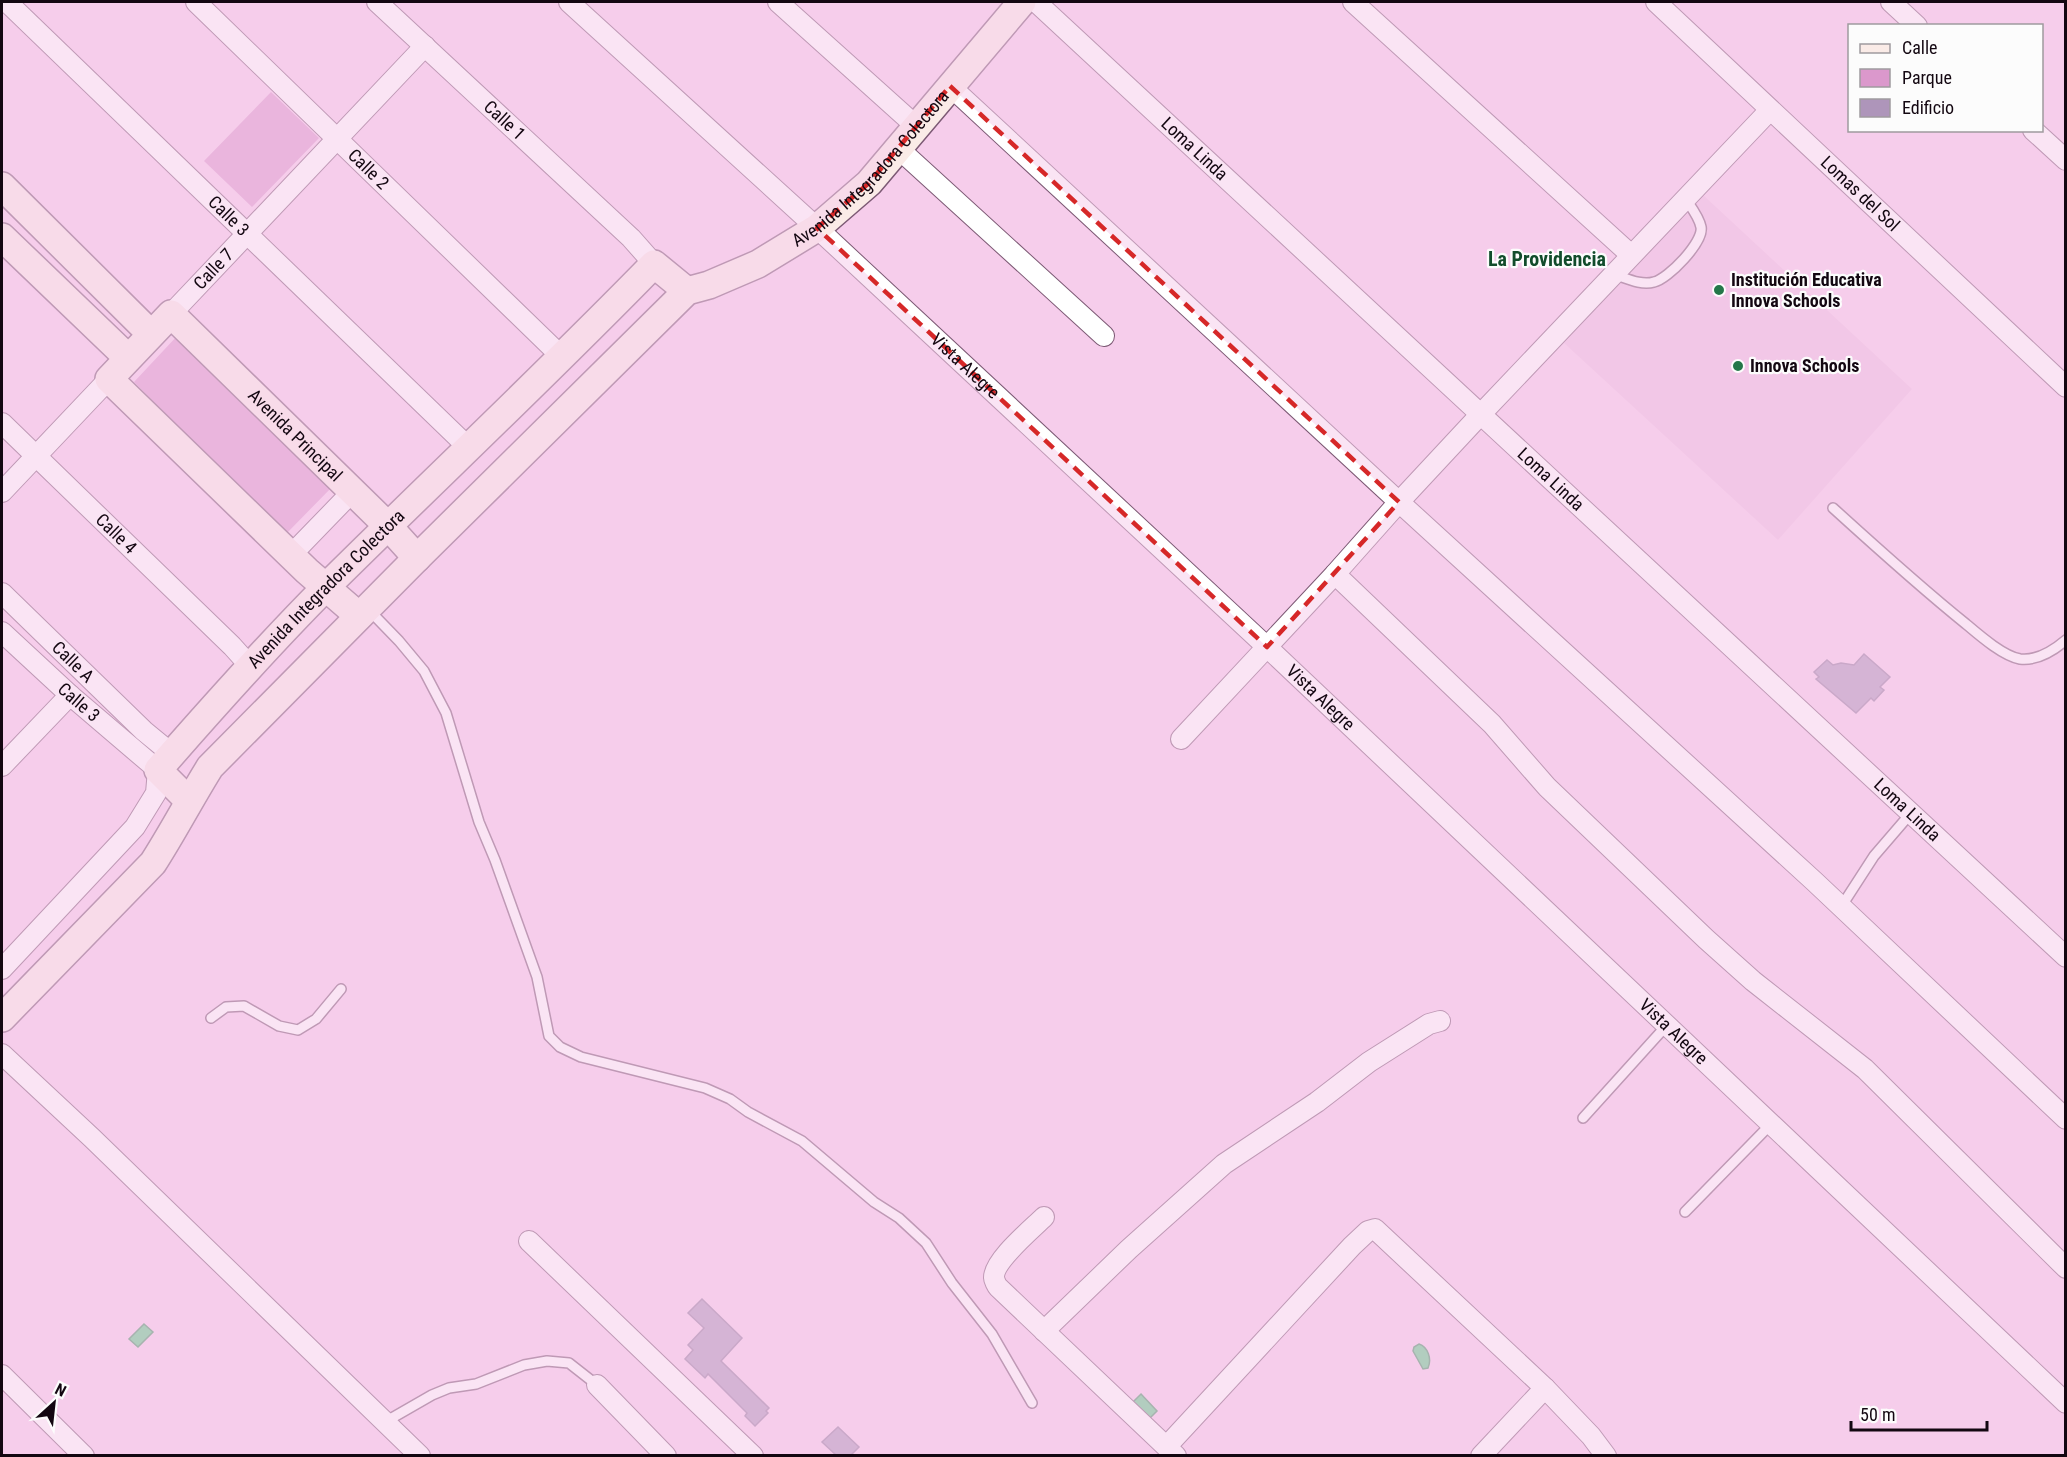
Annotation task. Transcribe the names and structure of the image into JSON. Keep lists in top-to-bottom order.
{
  "streets": {
    "street": [
      "Calle 1",
      "Loma Linda",
      "Avenida Integradora Colectora",
      "Calle 2",
      "Lomas del Sol",
      "Calle 3",
      "Calle 7",
      "Vista Alegre",
      "Avenida Principal",
      "Calle 4",
      "Calle A"
    ]
  },
  "crossings": [
    ["Calle 1", "Avenida Integradora Colectora"],
    ["Calle 1", "Calle 7"],
    ["Avenida Integradora Colectora", "Calle 2"],
    ["Avenida Integradora Colectora", "Calle 3"],
    ["Avenida Integradora Colectora", "Vista Alegre"],
    ["Avenida Integradora Colectora", "Avenida Principal"],
    ["Avenida Integradora Colectora", "Calle 4"],
    ["Avenida Integradora Colectora", "Calle A"],
    ["Calle 2", "Calle 7"],
    ["Calle 3", "Calle 7"],
    ["Calle 3", "Calle A"],
    ["Calle 7", "Avenida Principal"],
    ["Calle 7", "Calle 4"]
  ],
  "districts": ["La Providencia"],
  "places": ["Institución Educativa Innova Schools", "Innova Schools"],
  "legend": ["Calle", "Parque", "Edificio"],
  "scale_bar": "50 m",
  "north": "top right"
}
